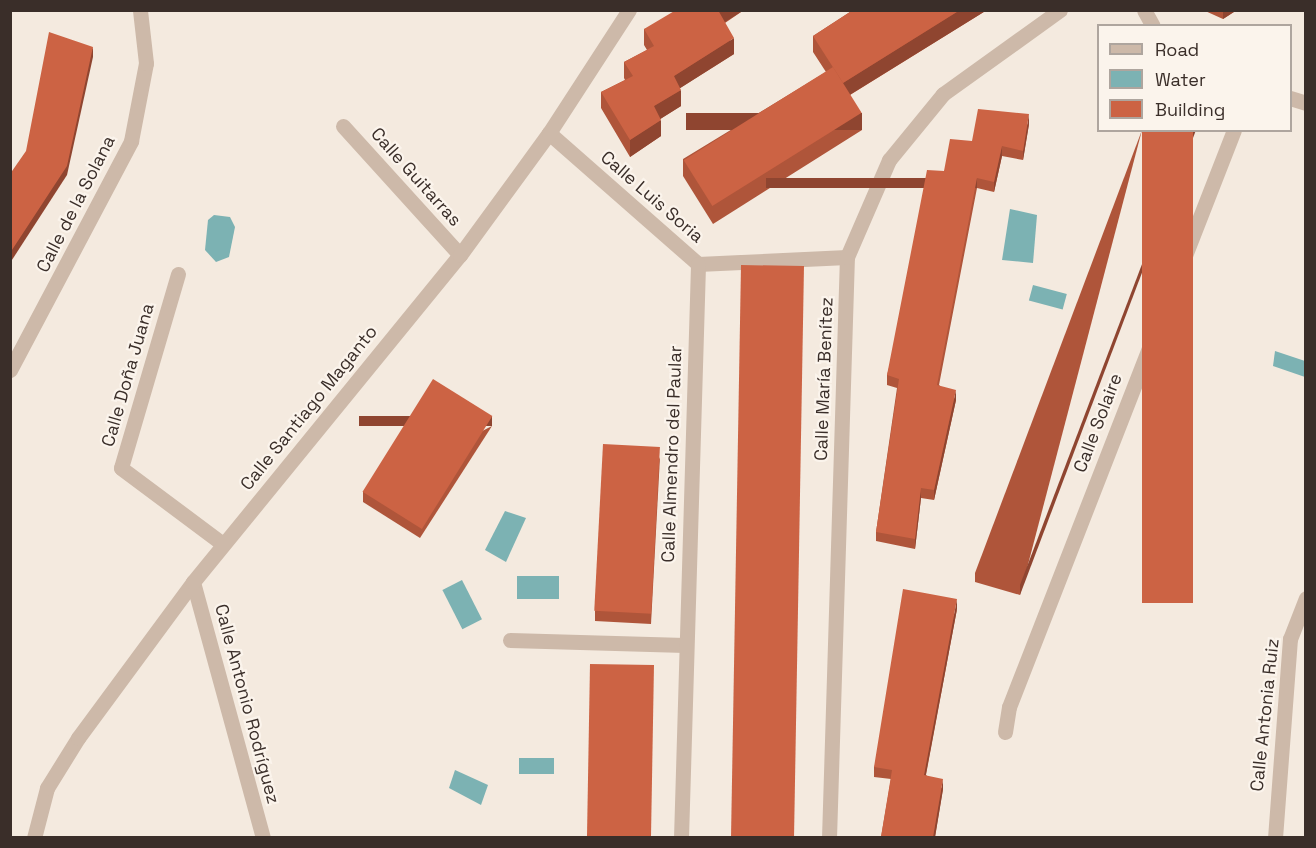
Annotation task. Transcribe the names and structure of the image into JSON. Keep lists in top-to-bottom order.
{
  "streets": {
    "street": [
      "Calle Guitarras",
      "Calle Luis Soria",
      "Calle de la Solana",
      "Calle Doña Juana",
      "Calle María Benítez",
      "Calle Santiago Maganto",
      "Calle Solaire",
      "Calle Almendro del Paular",
      "Calle Antonio Rodríguez",
      "Calle Antonia Ruiz"
    ]
  },
  "crossings": [
    ["Calle Guitarras", "Calle Santiago Maganto"],
    ["Calle Luis Soria", "Calle María Benítez"],
    ["Calle Luis Soria", "Calle Santiago Maganto"],
    ["Calle Luis Soria", "Calle Almendro del Paular"],
    ["Calle Doña Juana", "Calle Santiago Maganto"],
    ["Calle Santiago Maganto", "Calle Antonio Rodríguez"]
  ],
  "legend": ["Road", "Water", "Building"]
}
